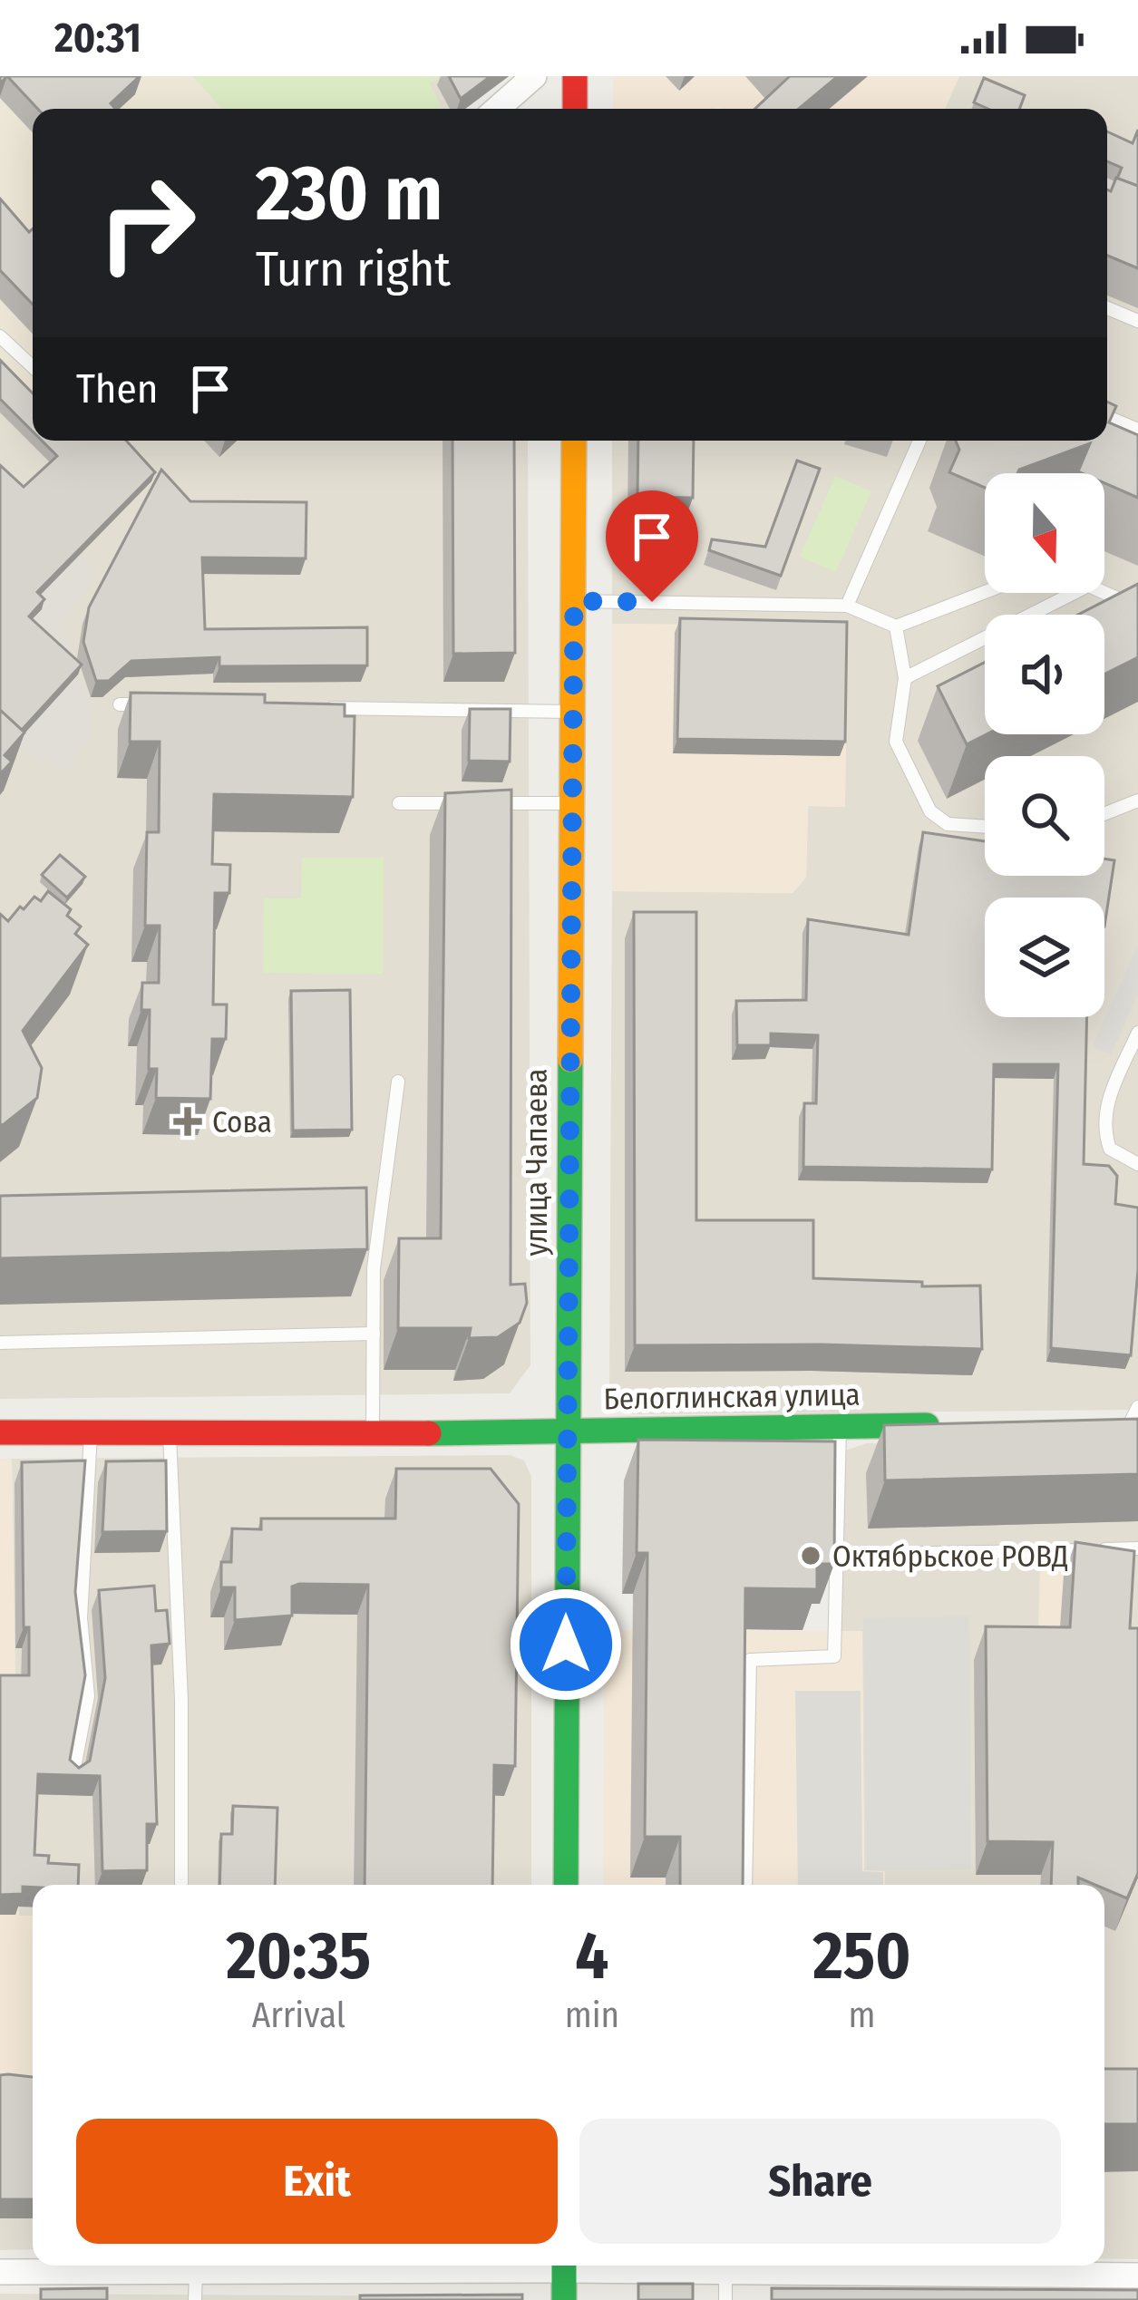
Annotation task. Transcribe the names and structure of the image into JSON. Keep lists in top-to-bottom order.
{
  "streets": {
    "street": ["улица Чапаева", "Белоглинская улица"]
  },
  "crossings": [
    ["улица Чапаева", "Белоглинская улица"]
  ],
  "places": {
    "health": ["Сова"],
    "other": ["Октябрьское РОВД"]
  },
  "north": "bottom",
  "page": {
    "status": "20:31",
    "turn": ["230 m", "Turn right"],
    "then": "Then",
    "eta": [
      "20:35",
      "Arrival",
      "4",
      "min",
      "250",
      "m"
    ],
    "buttons": ["Exit", "Share"]
  }
}
